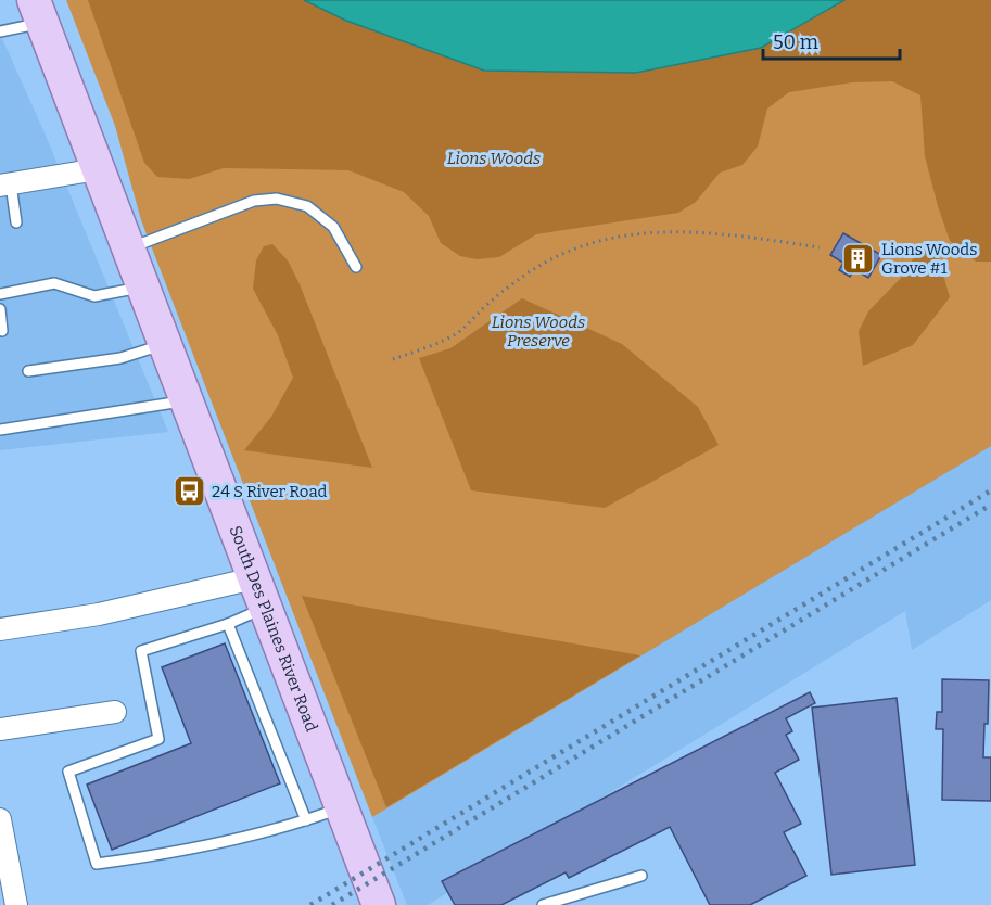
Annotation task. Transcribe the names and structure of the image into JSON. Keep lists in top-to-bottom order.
{
  "streets": {
    "main road": ["South Des Plaines River Road"]
  },
  "parks": ["Lions Woods", "Lions Woods Preserve"],
  "places": {
    "building": ["Lions Woods Grove #1"],
    "bus stop": ["24 S River Road"]
  },
  "scale_bar": "50 m"
}
